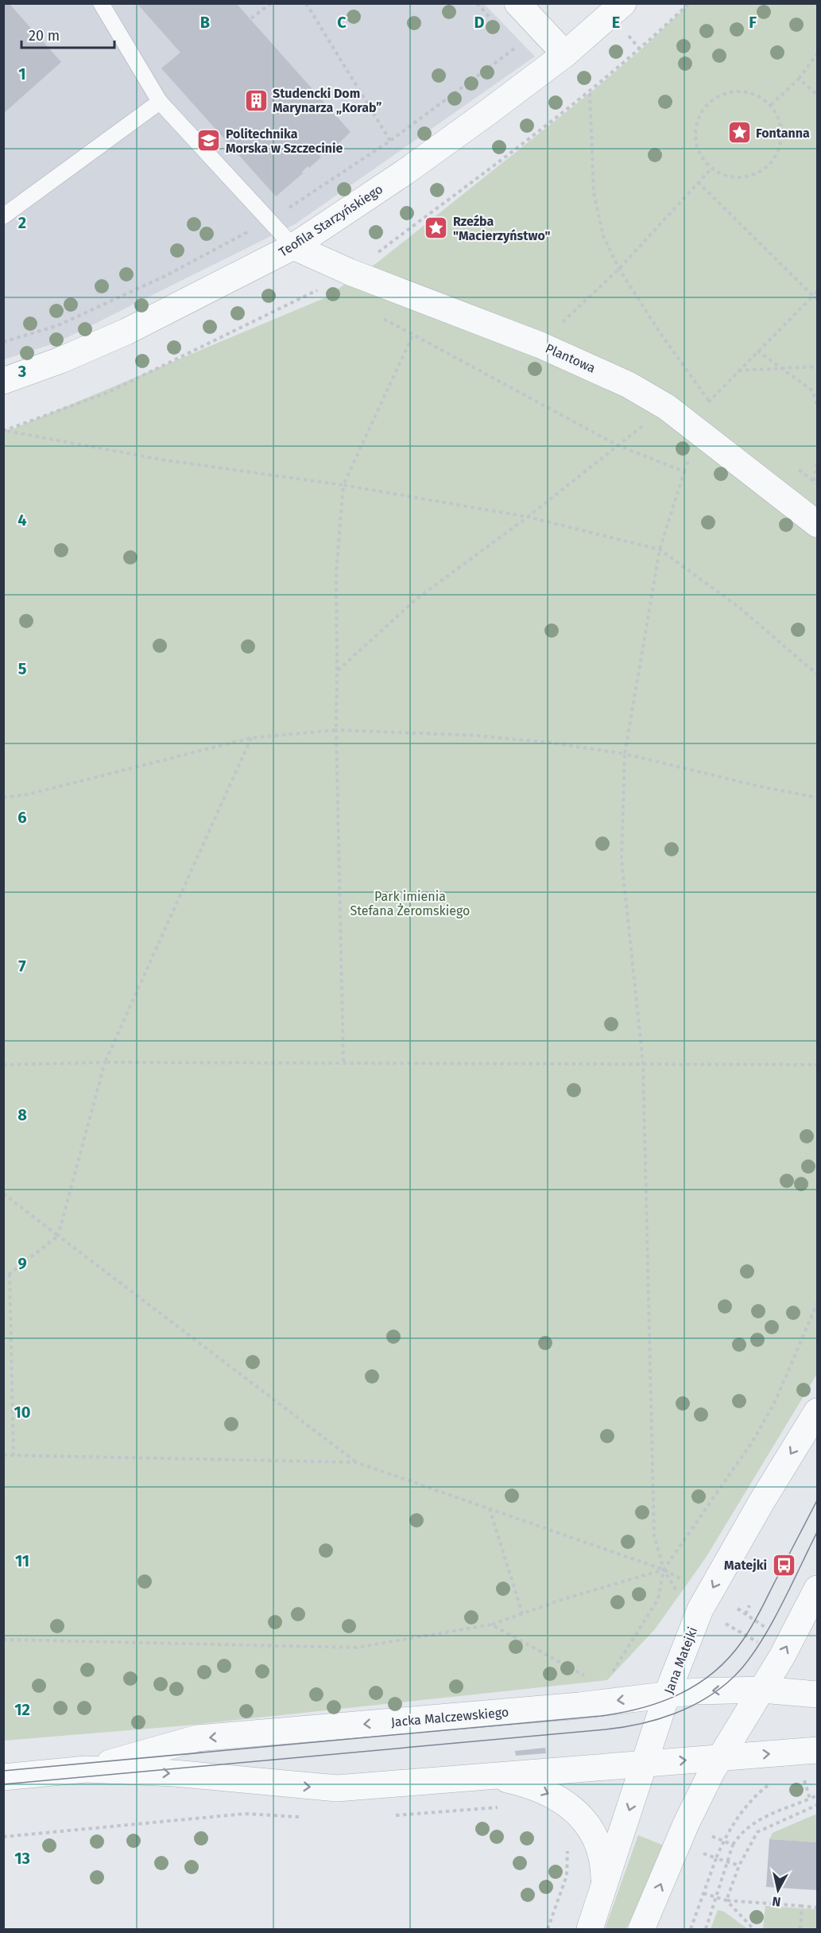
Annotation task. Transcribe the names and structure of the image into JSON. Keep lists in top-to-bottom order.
{
  "streets": {
    "street": [
      "Teofila Starzyńskiego",
      "Plantowa",
      "Jana Matejki",
      "Jacka Malczewskiego"
    ]
  },
  "crossings": [
    ["Teofila Starzyńskiego", "Plantowa"],
    ["Jana Matejki", "Jacka Malczewskiego"]
  ],
  "parks": ["Park imienia Stefana Żeromskiego"],
  "places": {
    "building": ["Studencki Dom Marynarza „Korab”"],
    "place": ["Fontanna", "Rzeźba \"Macierzyństwo\""],
    "school or university": ["Politechnika Morska w Szczecinie"],
    "bus stop": ["Matejki"]
  },
  "scale_bar": "20 m",
  "north": "bottom",
  "grid": {
    "columns": [
      "B",
      "C",
      "D",
      "E",
      "F"
    ],
    "rows": [
      "1",
      "2",
      "3",
      "4",
      "5",
      "6",
      "7",
      "8",
      "9",
      "10",
      "11",
      "12",
      "13"
    ]
  }
}
